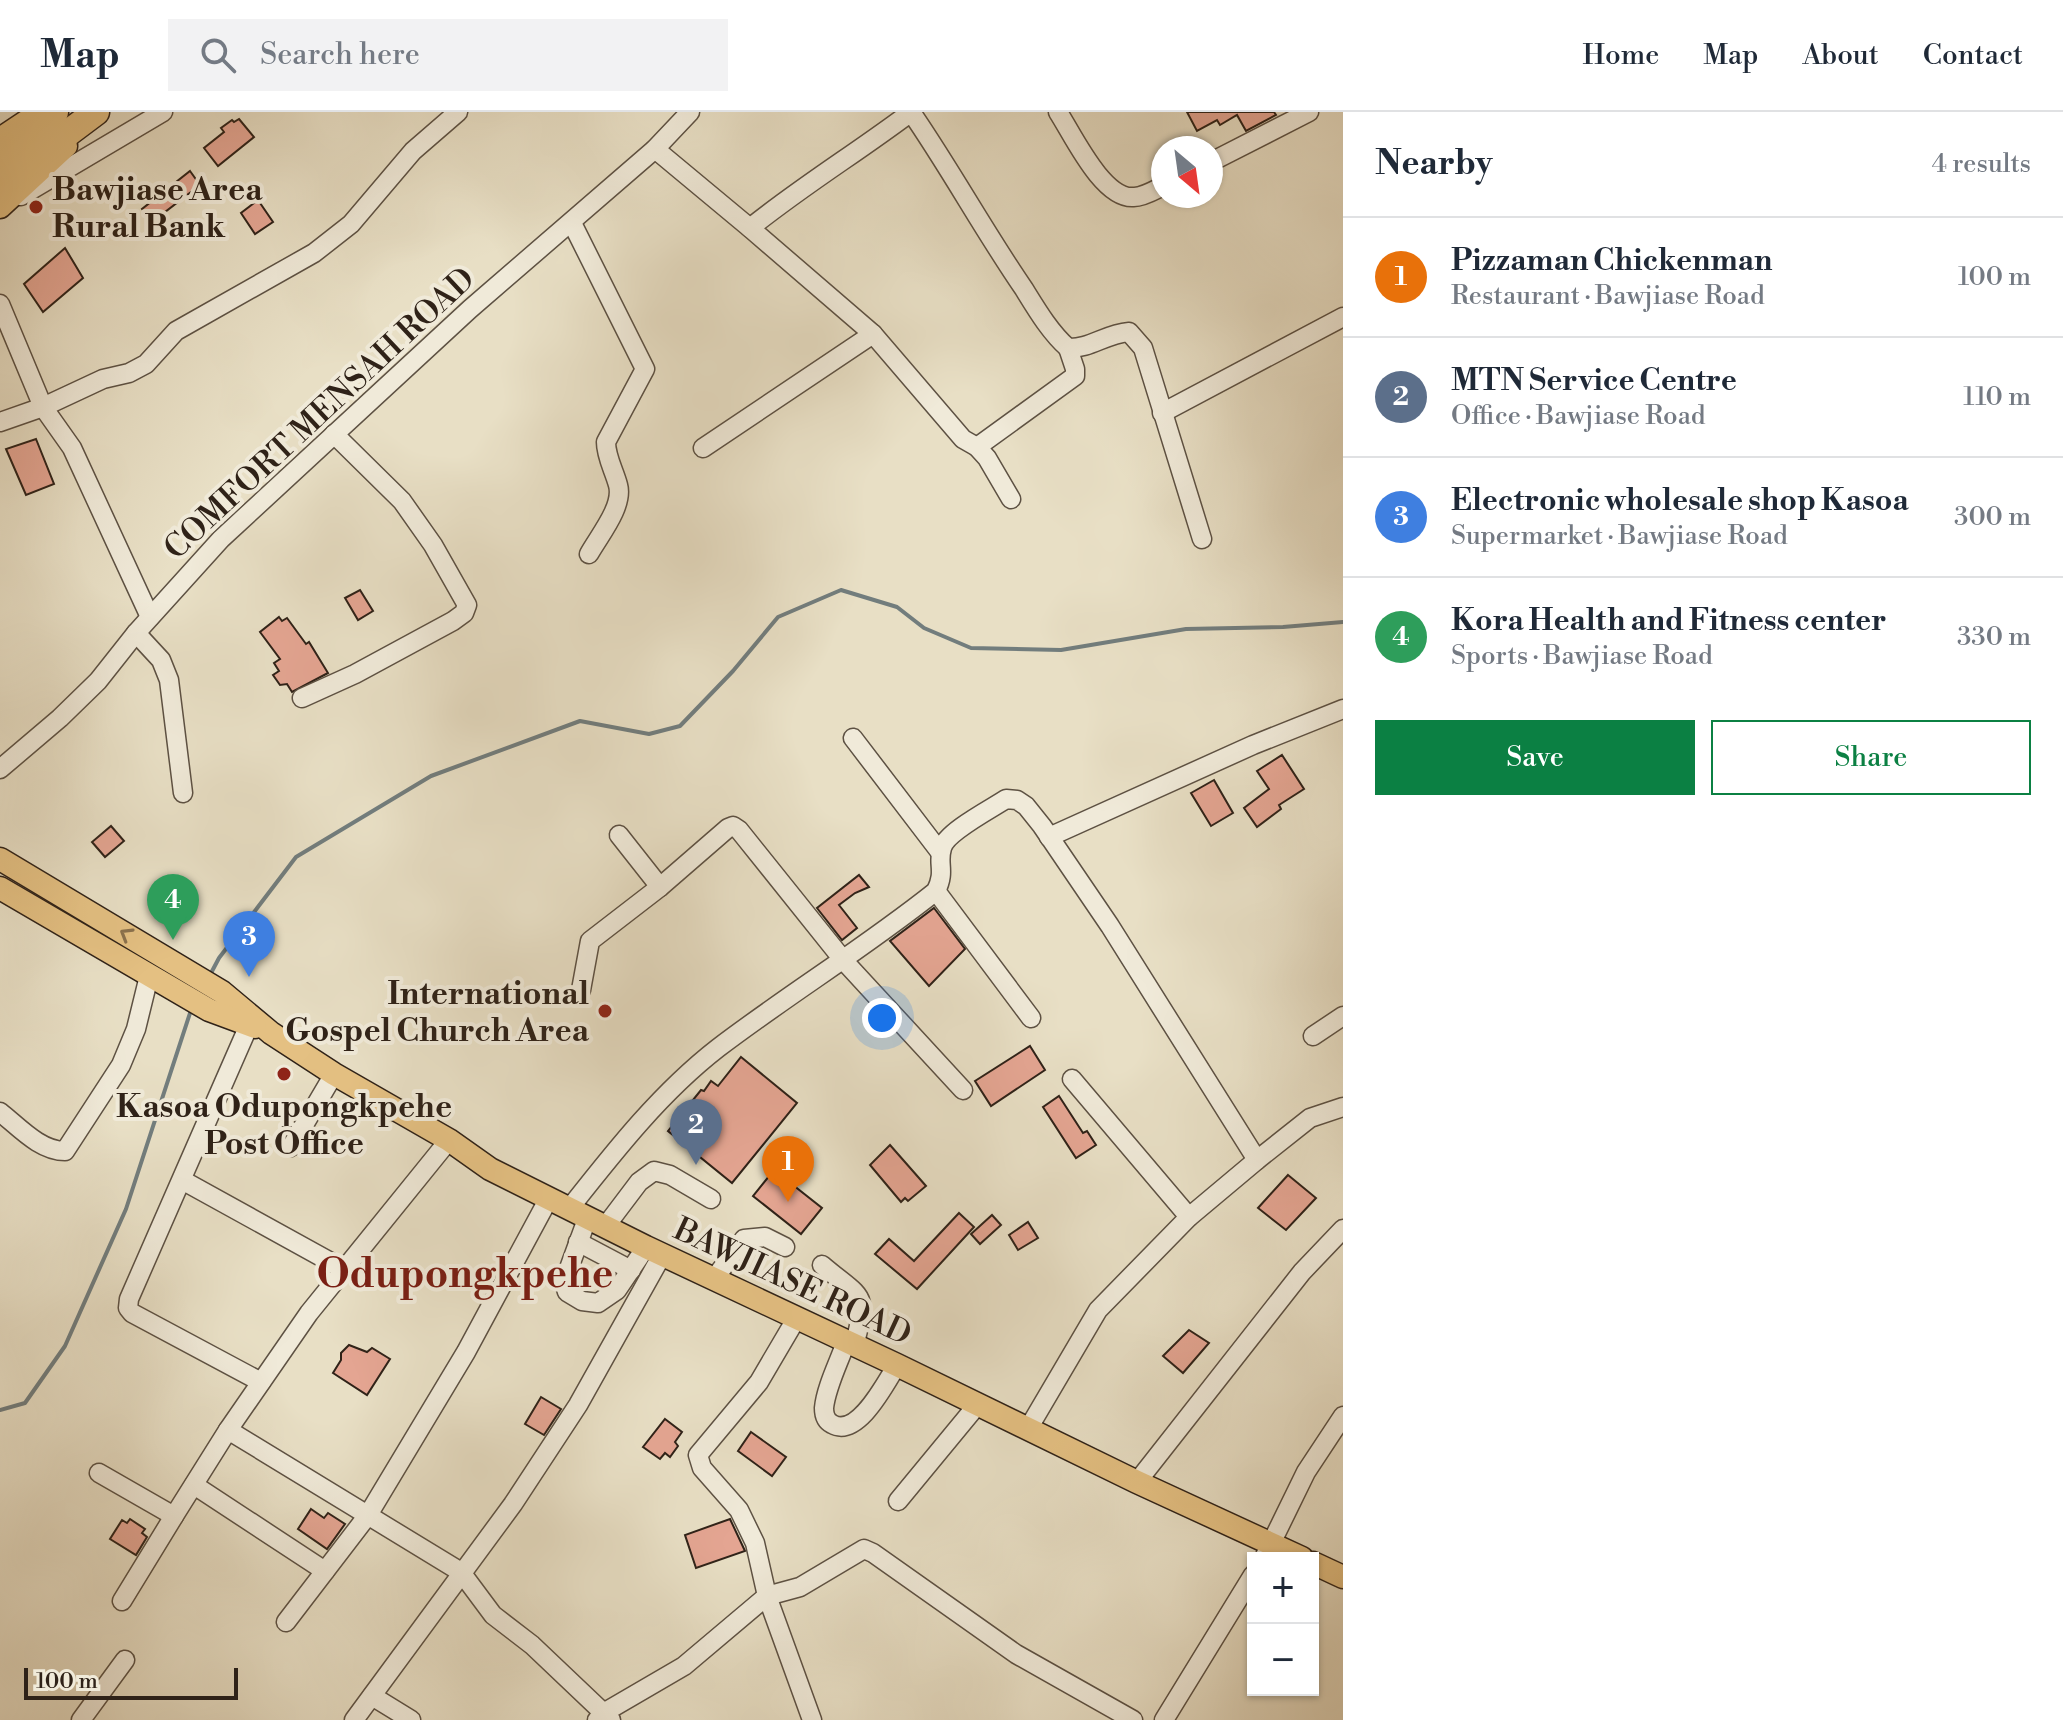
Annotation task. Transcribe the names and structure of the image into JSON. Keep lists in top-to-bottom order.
{
  "streets": {
    "main road": ["BAWJIASE ROAD"],
    "street": ["COMFORT MENSAH ROAD"]
  },
  "districts": ["Odupongkpehe"],
  "places": ["Bawjiase Area Rural Bank", "International Gospel Church Area", "Kasoa Odupongkpehe Post Office"],
  "scale_bar": "100 m",
  "north": "bottom right",
  "page": {
    "header": "Map",
    "search": "Search here",
    "nav": [
      "Home",
      "Map",
      "About",
      "Contact"
    ],
    "heading": ["Nearby", "4 results"],
    "list": [
      {
        "mark": "1",
        "name": "Pizzaman Chickenman",
        "note": "Restaurant · Bawjiase Road",
        "value": "100 m"
      },
      {
        "mark": "2",
        "name": "MTN Service Centre",
        "note": "Office · Bawjiase Road",
        "value": "110 m"
      },
      {
        "mark": "3",
        "name": "Electronic wholesale shop Kasoa",
        "note": "Supermarket · Bawjiase Road",
        "value": "300 m"
      },
      {
        "mark": "4",
        "name": "Kora Health and Fitness center",
        "note": "Sports · Bawjiase Road",
        "value": "330 m"
      }
    ],
    "buttons": ["Save", "Share"],
    "pins": [
      "4",
      "3",
      "2",
      "1"
    ],
    "map_buttons": ["+", "−"],
    "scale": "100 m"
  }
}
